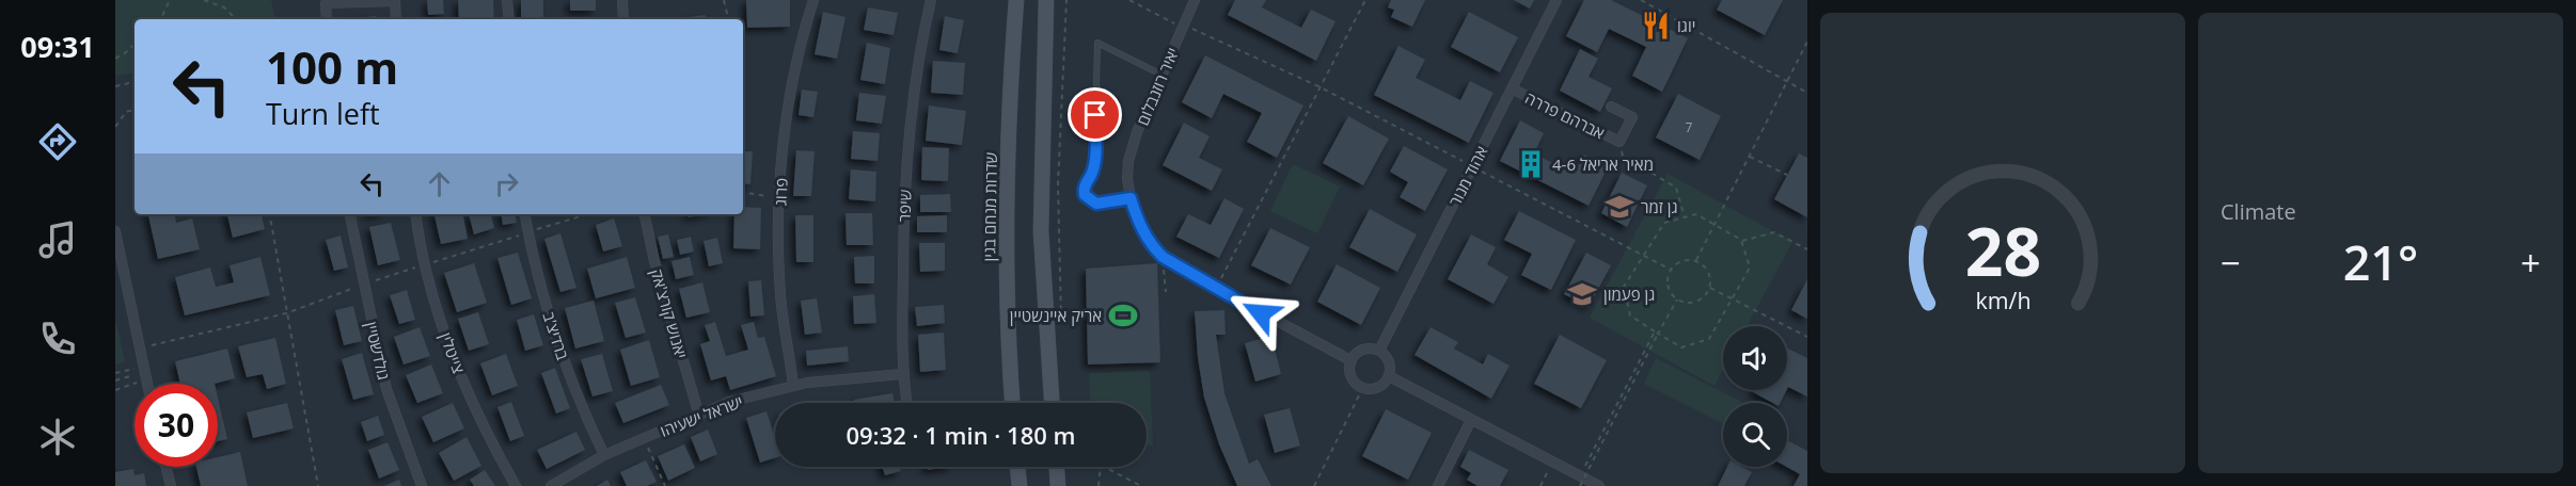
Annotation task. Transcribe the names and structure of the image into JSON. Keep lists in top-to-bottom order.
{
  "streets": {
    "main road": ["שדרות מנחם בגין"],
    "street": [
      "יאיר רוזנבלום",
      "אברהם פררה",
      "אהוד מנור",
      "פרוג",
      "שיפר",
      "יאנוש קורצ'אק",
      "ברדיצ'ב",
      "גולדשטיין",
      "צייטלין",
      "ישראל ישעיהו"
    ]
  },
  "crossings": [
    ["יאיר רוזנבלום", "אהוד מנור"],
    ["אברהם פררה", "אהוד מנור"],
    ["פרוג", "ישראל ישעיהו"],
    ["שיפר", "ישראל ישעיהו"],
    ["יאנוש קורצ'אק", "ישראל ישעיהו"],
    ["ברדיצ'ב", "ישראל ישעיהו"]
  ],
  "places": {
    "restaurant": ["יוגו"],
    "building": ["מאיר אריאל 4-6"],
    "school or university": ["גן זמר", "גן פעמון"],
    "sports": ["אריק איינשטיין"]
  },
  "house_numbers": ["7"],
  "page": {
    "tabs": "09:31",
    "tile": "Climate",
    "turn": ["100 m", "Turn left"],
    "heat": ["−", "21°", "+"],
    "limit": "30",
    "trip": "09:32 · 1 min · 180 m",
    "gauge": ["28", "km/h"]
  }
}
